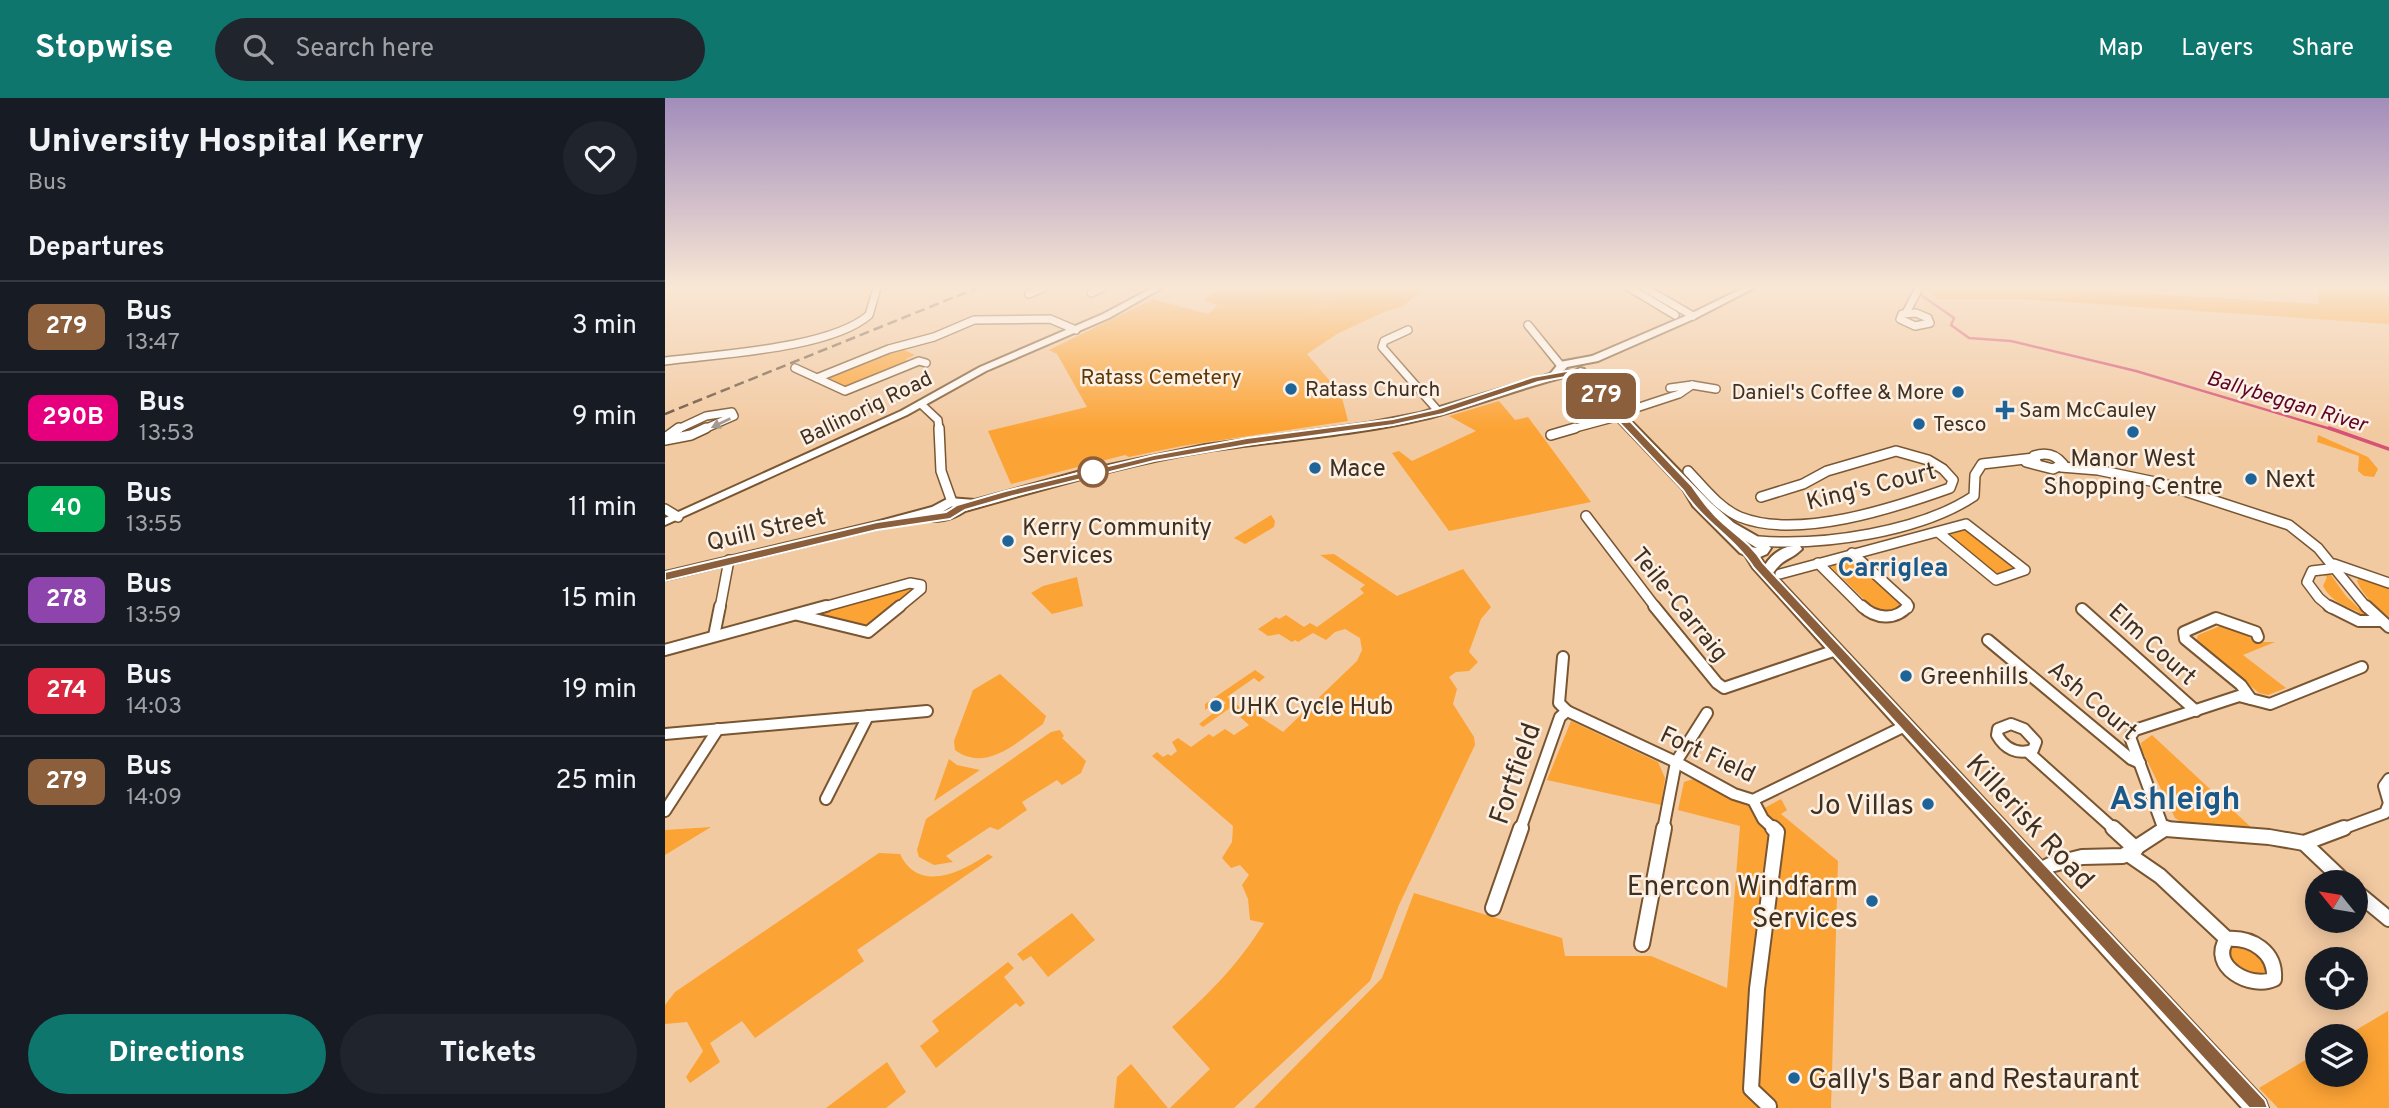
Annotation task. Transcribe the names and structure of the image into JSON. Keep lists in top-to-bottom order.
{
  "streets": {
    "main road": ["Quill Street", "Killerisk Road"],
    "street": [
      "Ballinorig Road",
      "King's Court",
      "Teile-Carraig",
      "Elm Court",
      "Ash Court",
      "Fort Field",
      "Fortfield"
    ]
  },
  "crossings": [
    ["Teile-Carraig", "Killerisk Road"],
    ["Fort Field", "Fortfield"],
    ["Fort Field", "Killerisk Road"]
  ],
  "districts": ["Carriglea", "Ashleigh"],
  "water": ["Ballybeggan River"],
  "parks": ["Ratass Cemetery"],
  "places": {
    "other": [
      "Ratass Church",
      "Daniel's Coffee & More",
      "Tesco",
      "Manor West Shopping Centre",
      "Mace",
      "Next",
      "Kerry Community Services",
      "Greenhills",
      "UHK Cycle Hub",
      "Jo Villas",
      "Enercon Windfarm Services",
      "Gally's Bar and Restaurant"
    ],
    "health": ["Sam McCauley"]
  },
  "lines": ["bus line 279"],
  "north": "top left",
  "page": {
    "header": "Stopwise",
    "search": "Search here",
    "nav": ["Map", "Layers", "Share"],
    "heading": [
      ["University Hospital Kerry", "Bus"],
      "Departures"
    ],
    "on_map": "279",
    "list": [
      {
        "mark": "279",
        "name": "Bus",
        "note": "13:47",
        "value": "3 min"
      },
      {
        "mark": "290B",
        "name": "Bus",
        "note": "13:53",
        "value": "9 min"
      },
      {
        "mark": "40",
        "name": "Bus",
        "note": "13:55",
        "value": "11 min"
      },
      {
        "mark": "278",
        "name": "Bus",
        "note": "13:59",
        "value": "15 min"
      },
      {
        "mark": "274",
        "name": "Bus",
        "note": "14:03",
        "value": "19 min"
      },
      {
        "mark": "279",
        "name": "Bus",
        "note": "14:09",
        "value": "25 min"
      }
    ],
    "buttons": ["Directions", "Tickets"]
  }
}
